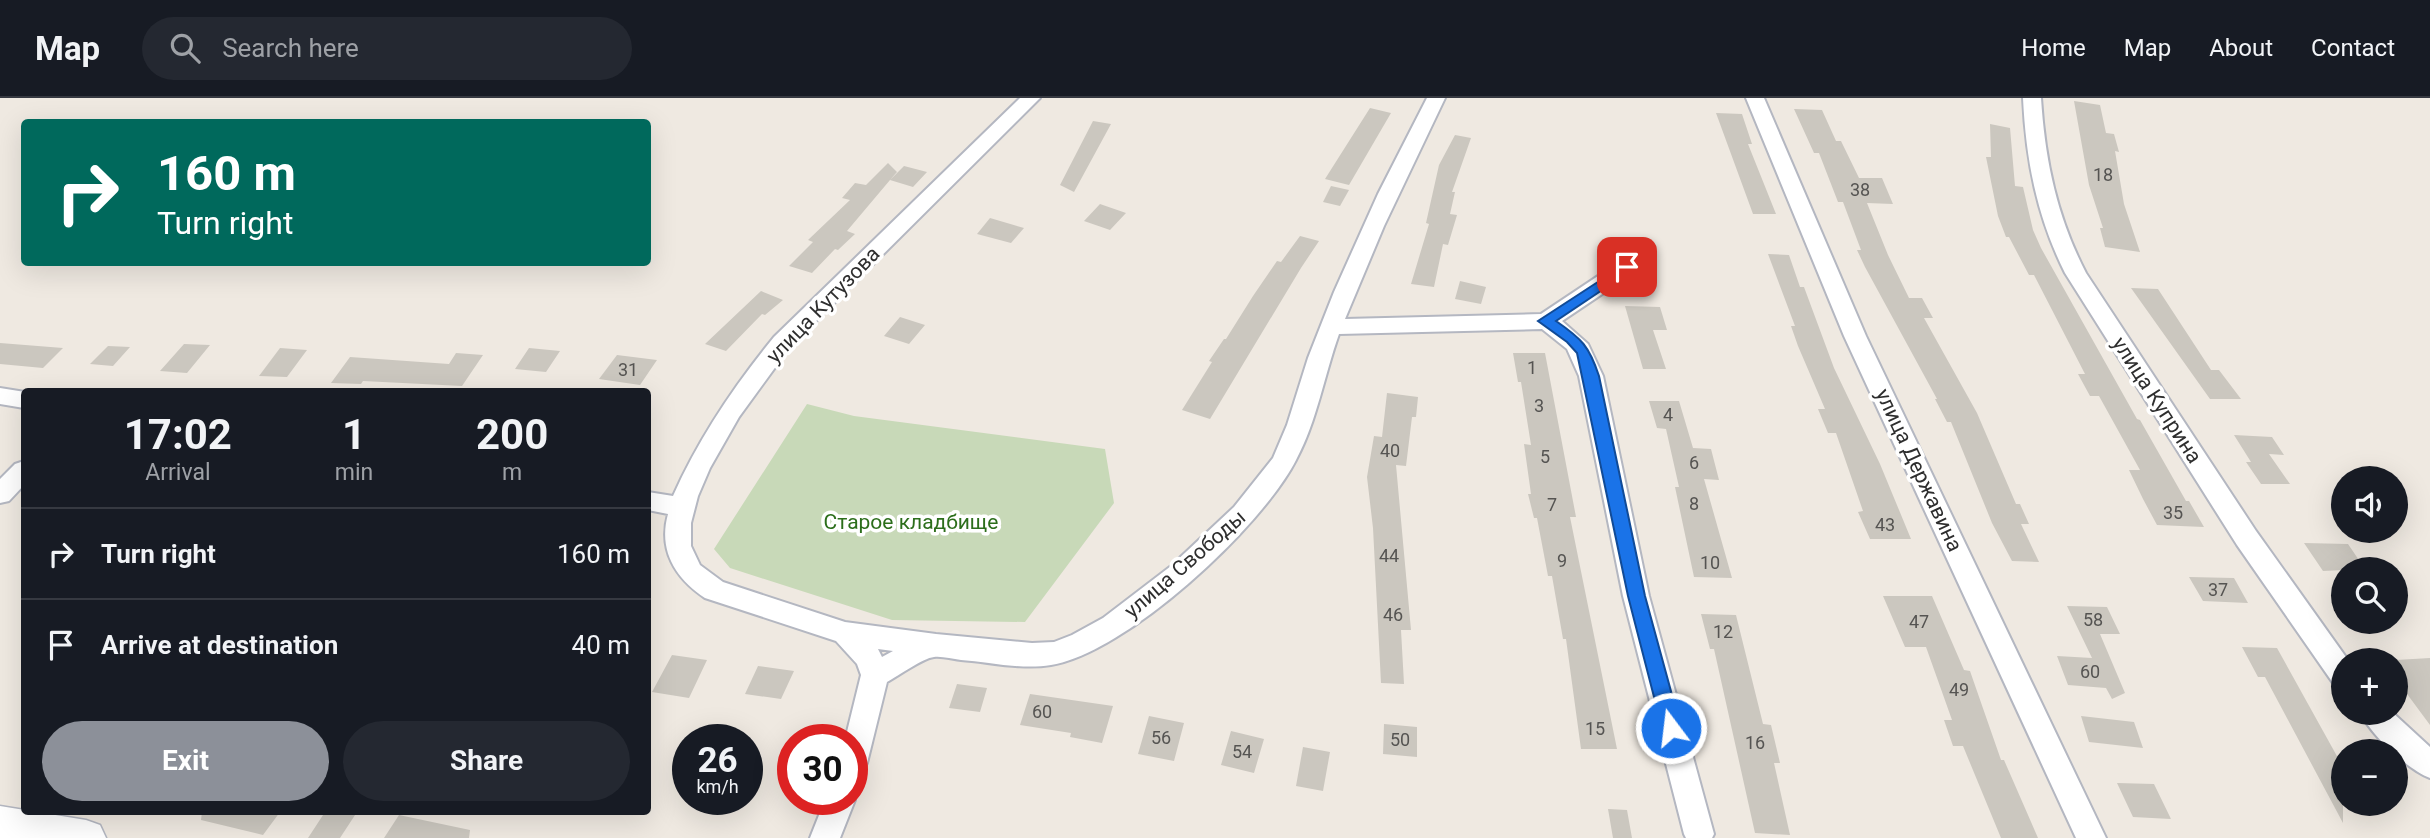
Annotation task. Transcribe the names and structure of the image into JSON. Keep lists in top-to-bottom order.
{
  "streets": {
    "street": [
      "улица Кутузова",
      "улица Куприна",
      "улица Державина",
      "улица Свободы"
    ]
  },
  "crossings": [
    ["улица Кутузова", "улица Свободы"]
  ],
  "parks": ["Старое кладбище"],
  "house_numbers": [
    "18",
    "38",
    "1",
    "31",
    "3",
    "4",
    "40",
    "5",
    "6",
    "8",
    "7",
    "35",
    "43",
    "44",
    "9",
    "10",
    "37",
    "46",
    "58",
    "47",
    "12",
    "60",
    "49",
    "60",
    "15",
    "56",
    "50",
    "16",
    "54"
  ],
  "page": {
    "header": "Map",
    "search": "Search here",
    "nav": [
      "Home",
      "Map",
      "About",
      "Contact"
    ],
    "turn": ["160 m", "Turn right"],
    "eta": [
      "17:02",
      "Arrival",
      "1",
      "min",
      "200",
      "m"
    ],
    "map_buttons": ["+", "−"],
    "list": [
      {
        "name": "Turn right",
        "value": "160 m"
      },
      {
        "name": "Arrive at destination",
        "value": "40 m"
      }
    ],
    "buttons": ["Exit", "Share"],
    "speed": "26 km/h",
    "limit": "30"
  }
}
